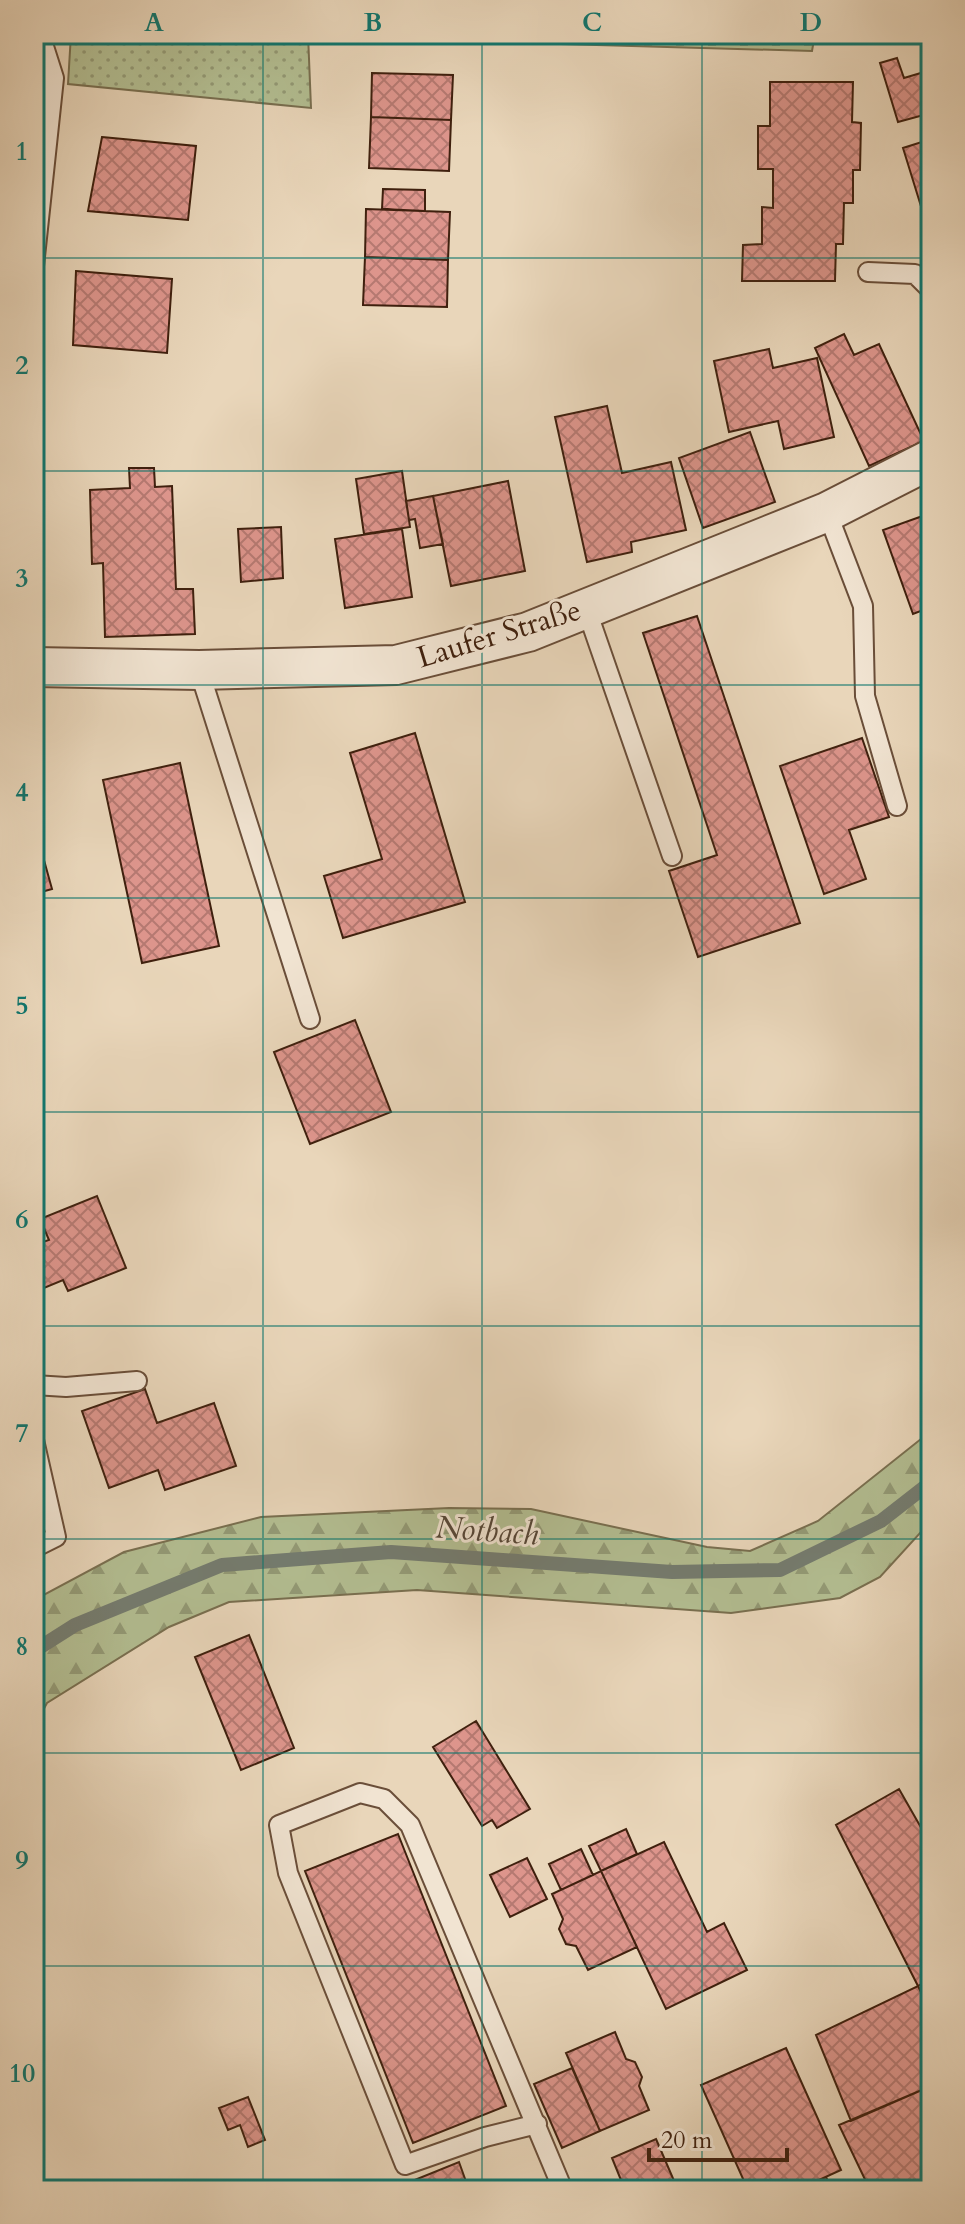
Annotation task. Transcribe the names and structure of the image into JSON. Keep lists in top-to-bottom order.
{
  "streets": {
    "street": ["Laufer Straße"]
  },
  "water": ["Notbach"],
  "scale_bar": "20 m",
  "grid": {
    "columns": [
      "A",
      "B",
      "C",
      "D"
    ],
    "rows": [
      "1",
      "2",
      "3",
      "4",
      "5",
      "6",
      "7",
      "8",
      "9",
      "10"
    ]
  }
}
